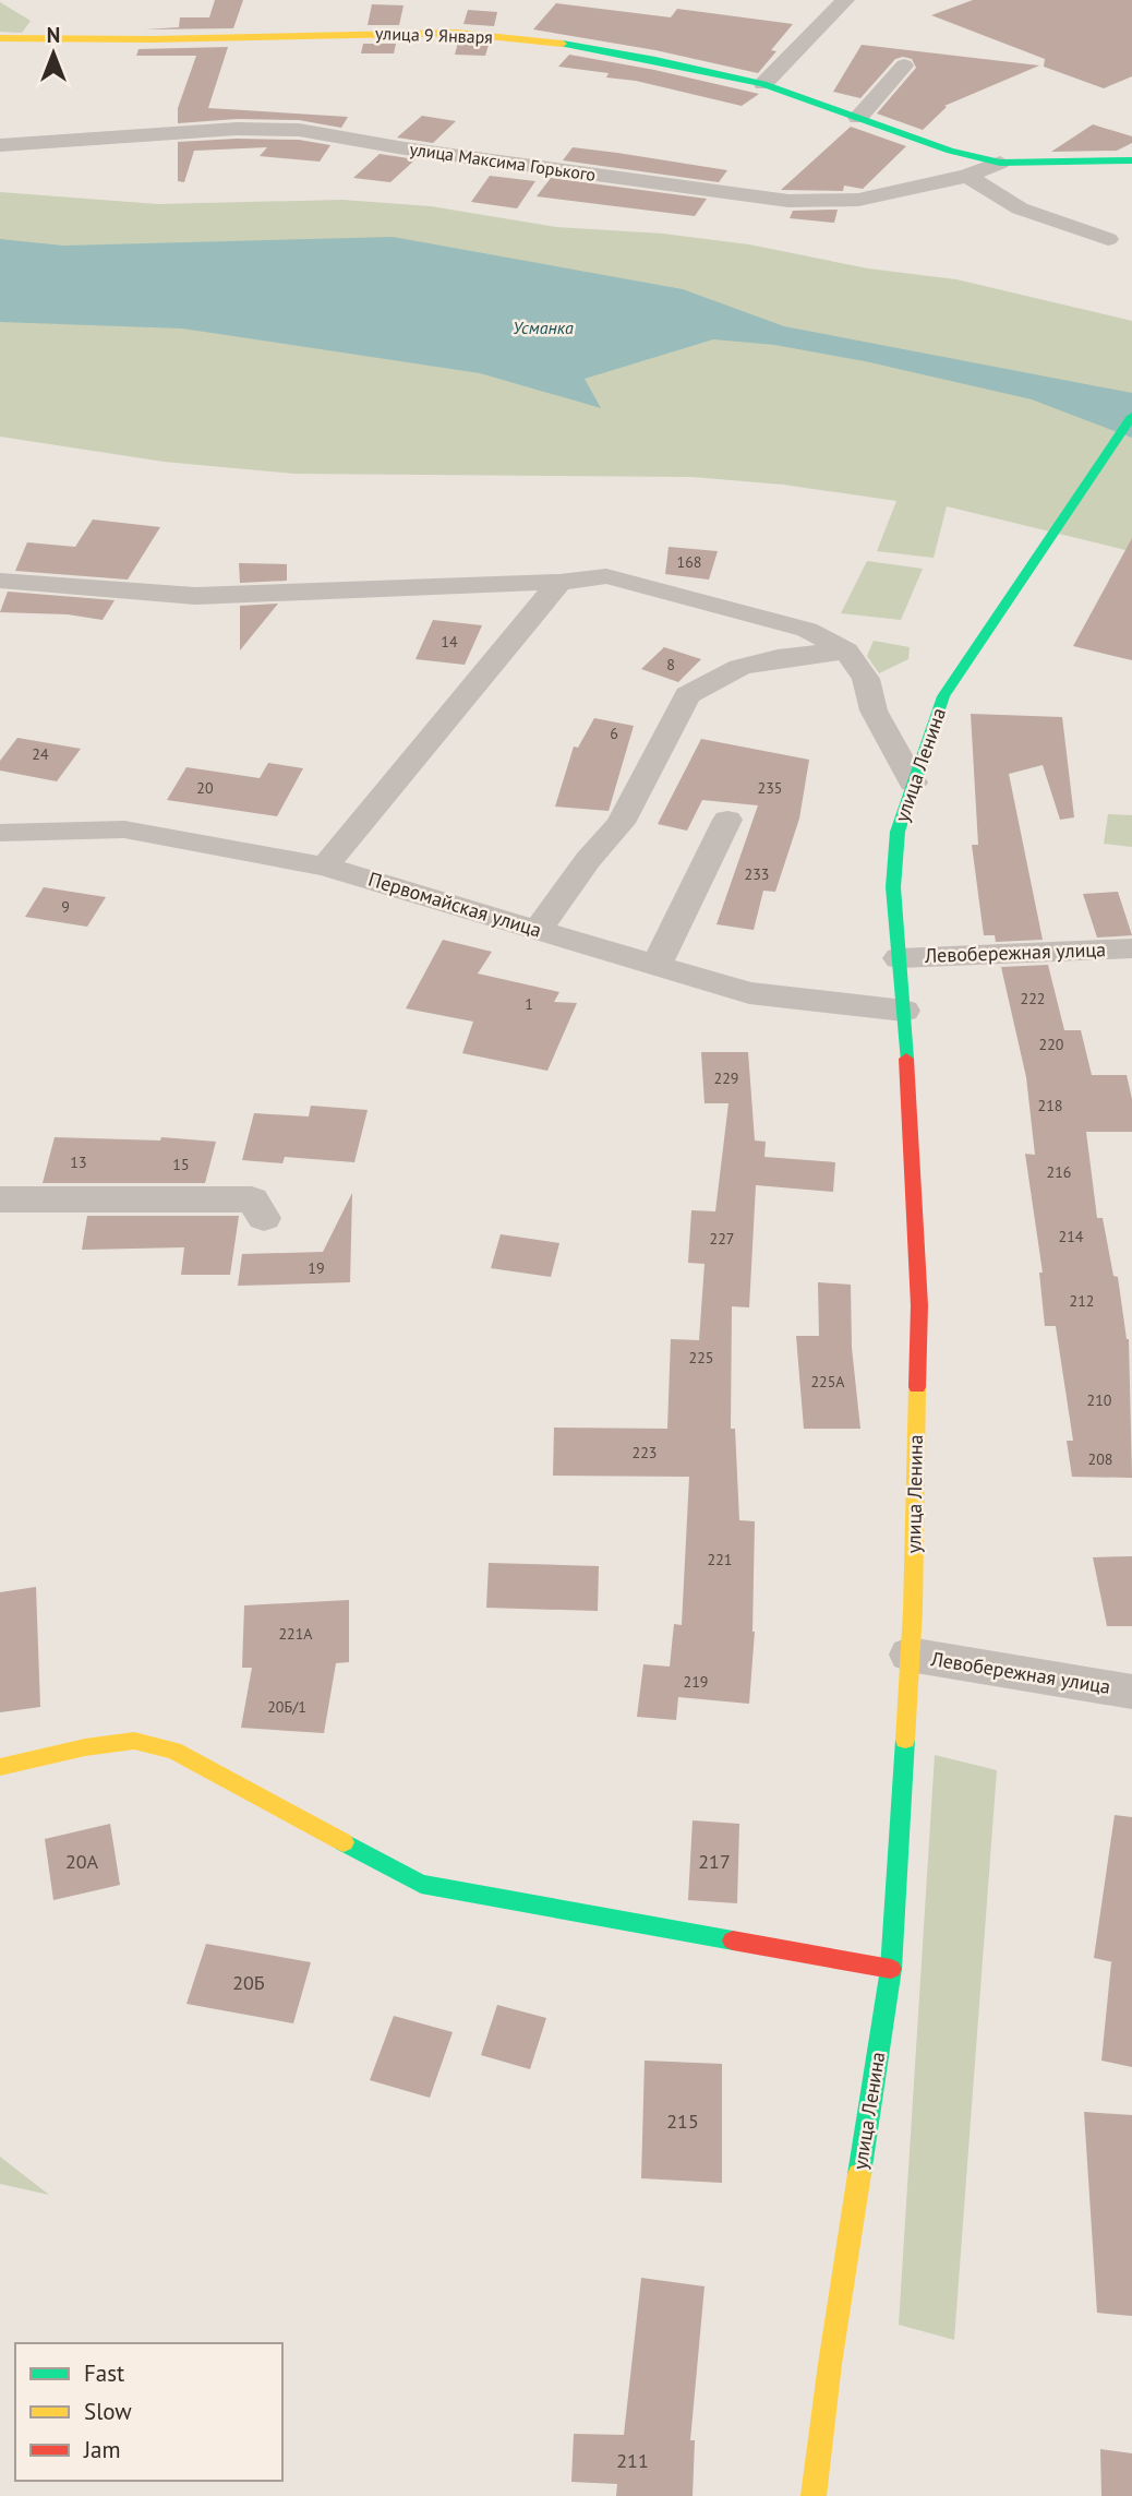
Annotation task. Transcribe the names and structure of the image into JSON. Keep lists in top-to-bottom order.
{
  "streets": {
    "main road": ["улица 9 Января", "улица Ленина"],
    "street": ["улица Максима Горького", "Первомайская улица", "Левобережная улица"]
  },
  "crossings": [
    ["улица 9 Января", "улица Максима Горького"],
    ["улица Ленина", "Первомайская улица"],
    ["улица Ленина", "Левобережная улица"]
  ],
  "water": ["Усманка"],
  "house_numbers": [
    "168",
    "14",
    "8",
    "6",
    "24",
    "20",
    "235",
    "233",
    "9",
    "222",
    "1",
    "220",
    "229",
    "218",
    "13",
    "15",
    "216",
    "214",
    "227",
    "19",
    "212",
    "225",
    "225А",
    "210",
    "223",
    "208",
    "221",
    "221А",
    "219",
    "20Б/1",
    "20А",
    "217",
    "20Б",
    "215",
    "211"
  ],
  "legend": ["Fast", "Slow", "Jam"],
  "north": "top"
}
